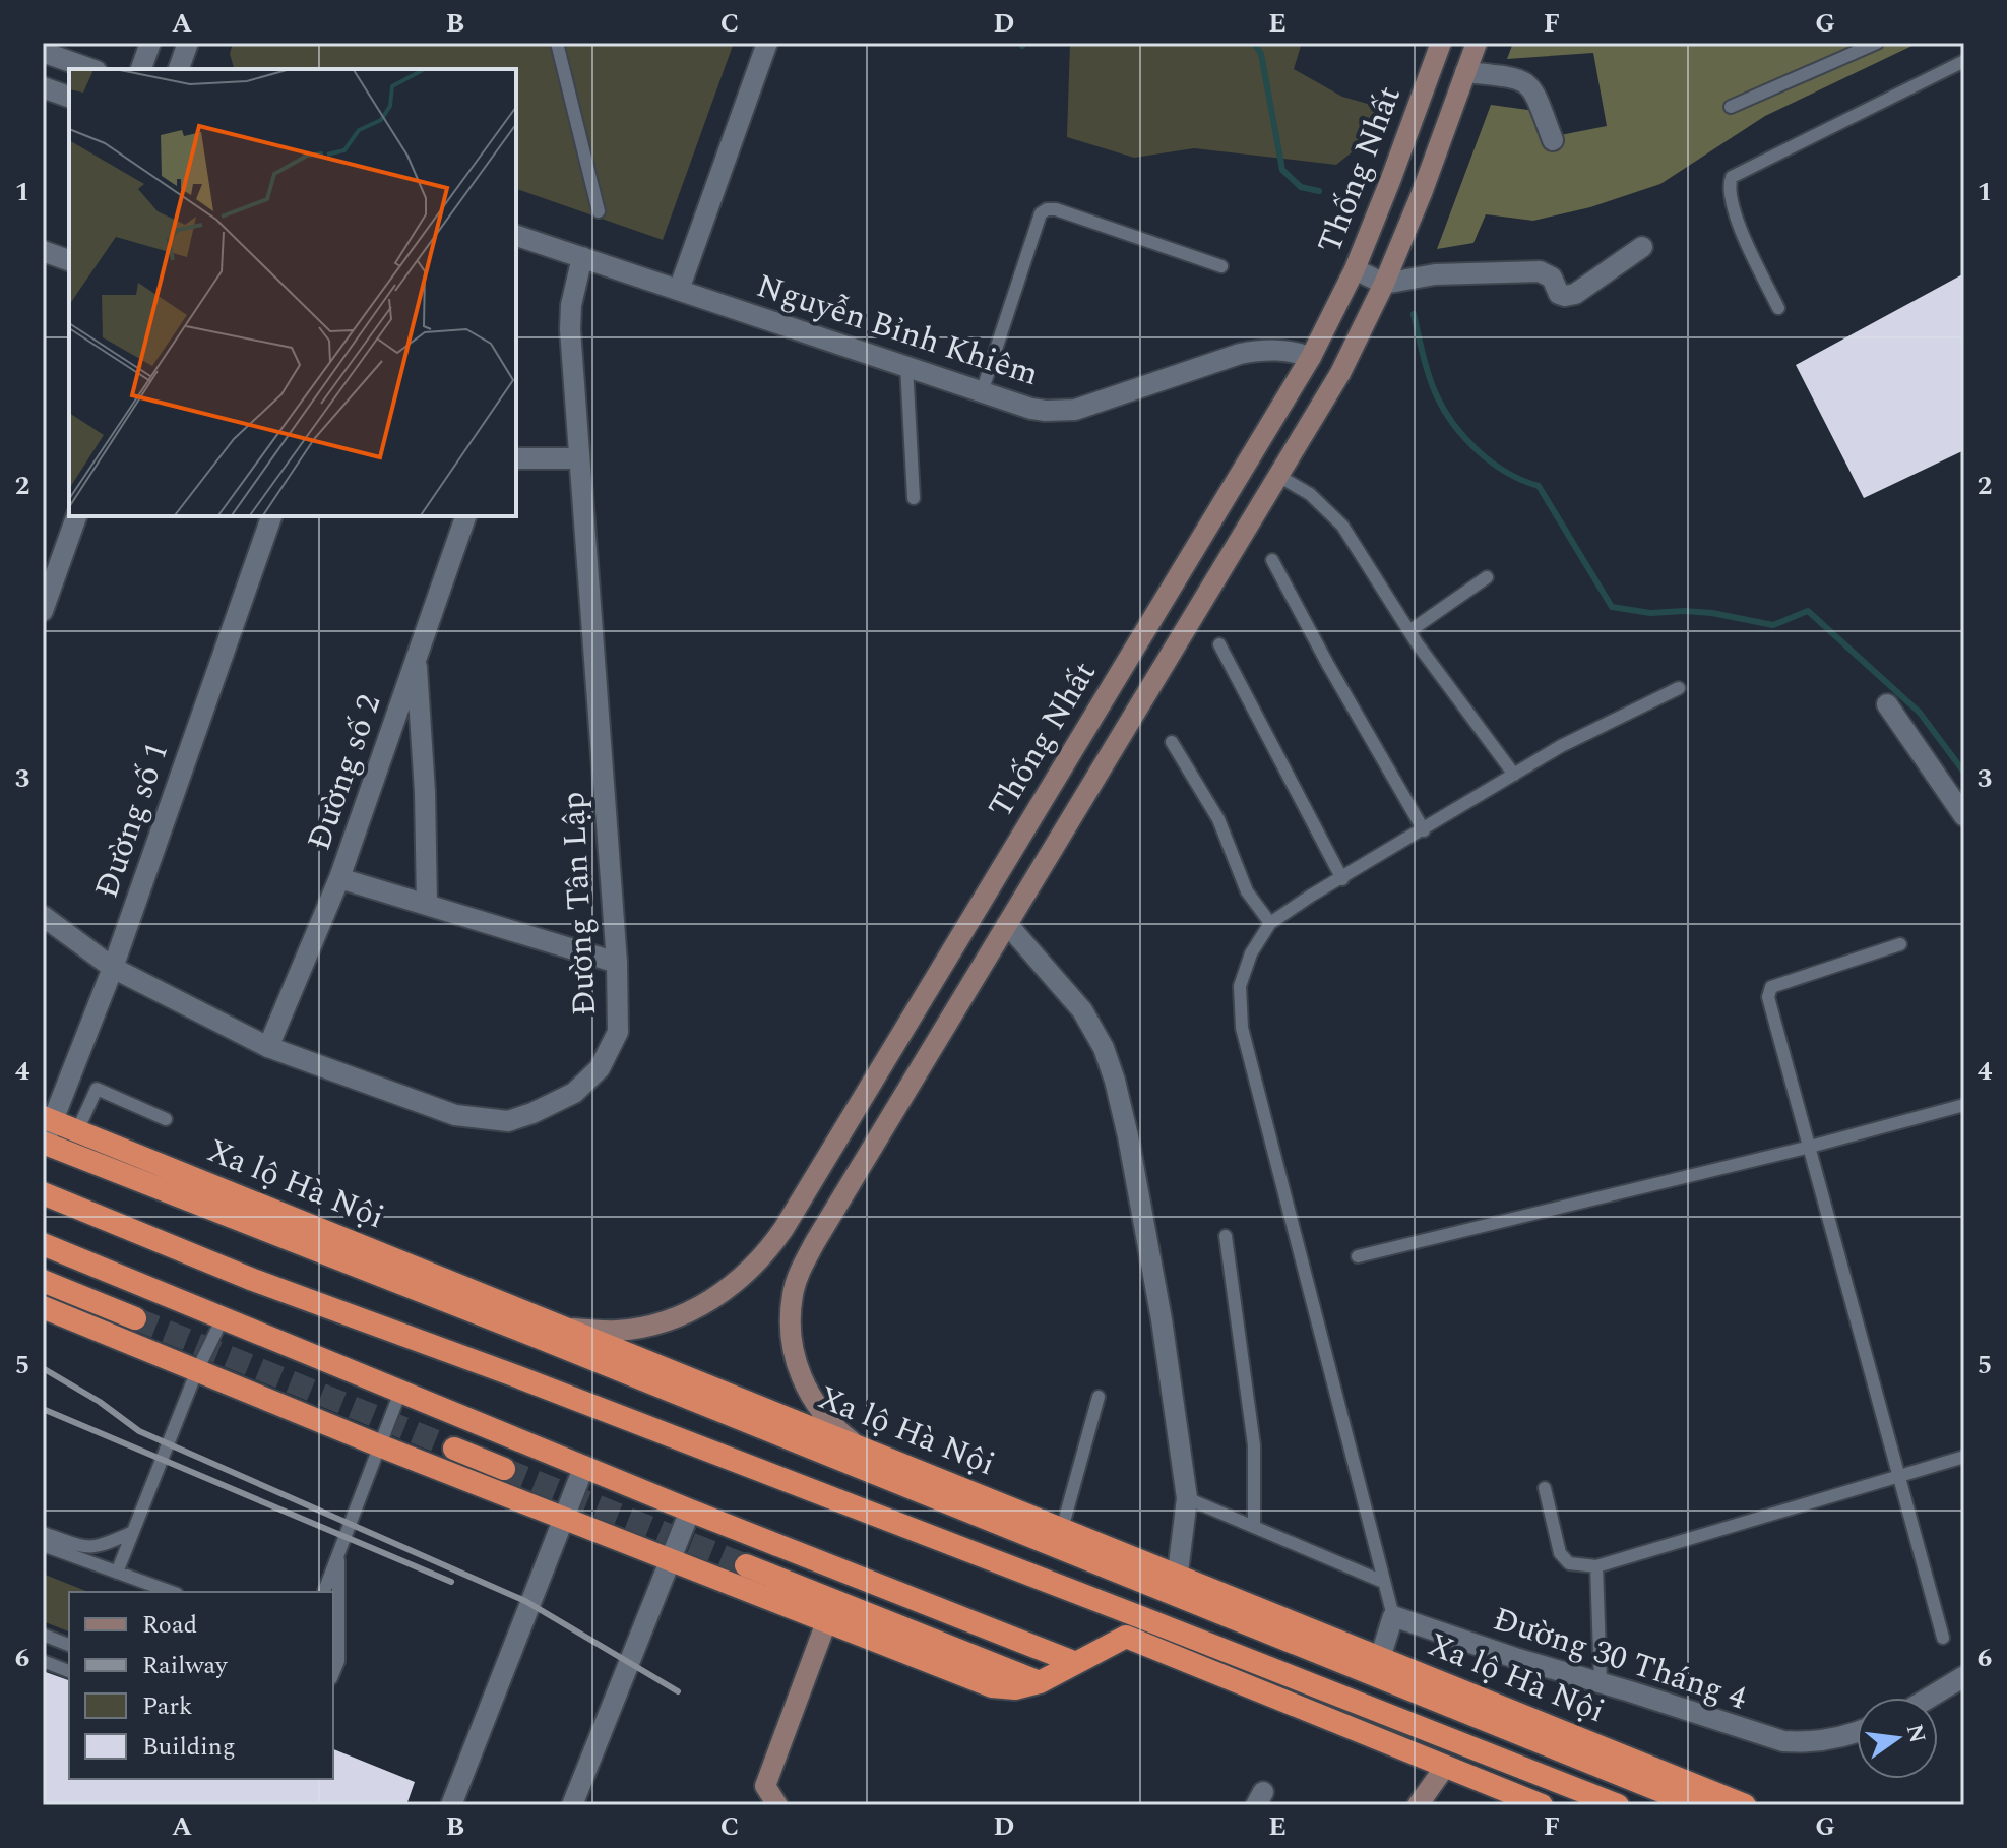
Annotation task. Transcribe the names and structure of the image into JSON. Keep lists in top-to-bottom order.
{
  "streets": {
    "highway": ["Xa lộ Hà Nội"],
    "main road": ["Thống Nhất"],
    "street": [
      "Nguyễn Bỉnh Khiêm",
      "Đường số 2",
      "Đường số 1",
      "Đường Tân Lập",
      "Đường 30 Tháng 4"
    ]
  },
  "crossings": [
    ["Thống Nhất", "Nguyễn Bỉnh Khiêm"],
    ["Thống Nhất", "Xa lộ Hà Nội"],
    ["Nguyễn Bỉnh Khiêm", "Đường Tân Lập"],
    ["Đường số 2", "Đường Tân Lập"],
    ["Đường số 1", "Đường Tân Lập"],
    ["Đường số 1", "Xa lộ Hà Nội"]
  ],
  "legend": [
    "Road",
    "Railway",
    "Park",
    "Building"
  ],
  "north": "right",
  "grid": {
    "columns": [
      "A",
      "B",
      "C",
      "D",
      "E",
      "F",
      "G"
    ],
    "rows": [
      "1",
      "2",
      "3",
      "4",
      "5",
      "6"
    ]
  }
}
